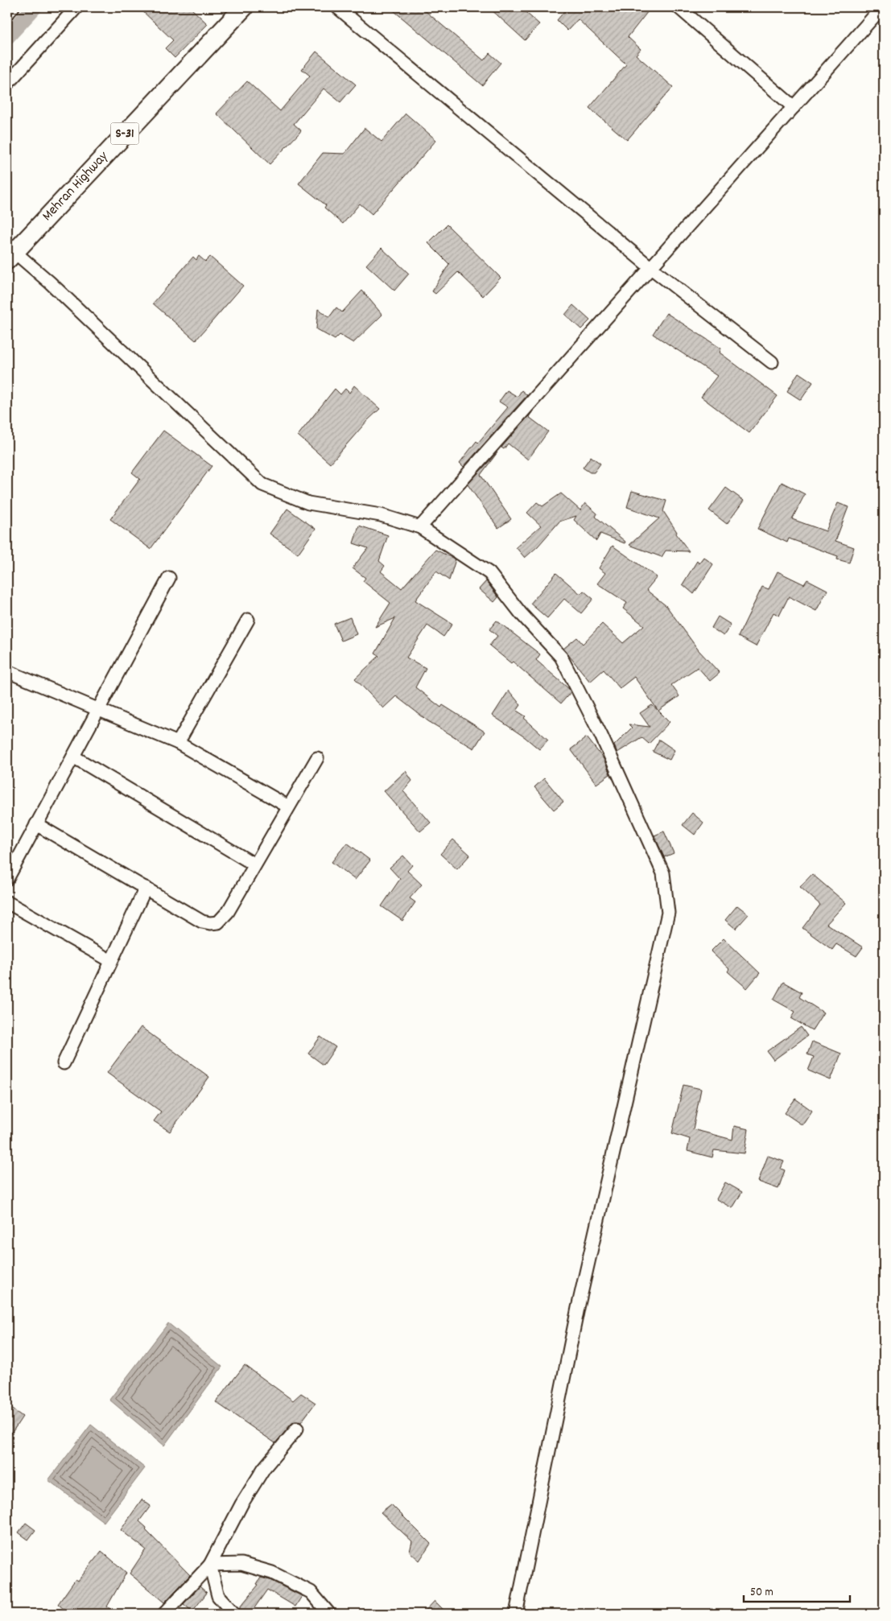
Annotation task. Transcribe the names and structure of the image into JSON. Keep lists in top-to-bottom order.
{
  "streets": {
    "main road": ["S-31", "Mehran Highway"]
  },
  "scale_bar": "50 m"
}
